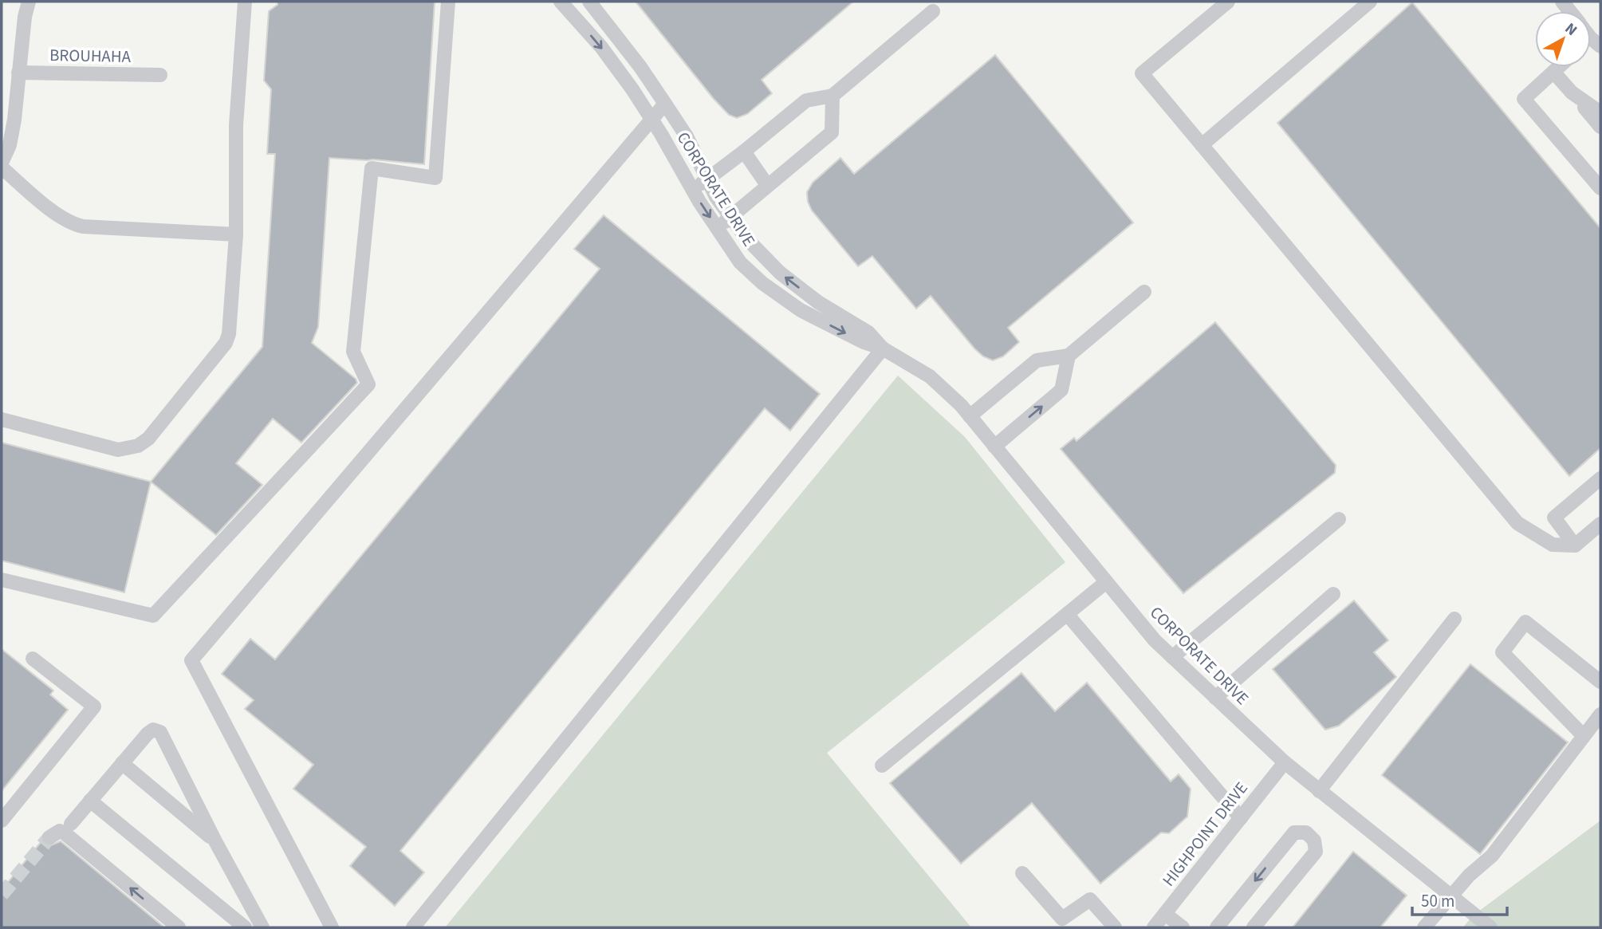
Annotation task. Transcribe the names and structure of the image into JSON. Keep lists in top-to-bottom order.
{
  "streets": {
    "street": ["BROUHAHA", "CORPORATE DRIVE", "HIGHPOINT DRIVE"]
  },
  "crossings": [
    ["CORPORATE DRIVE", "HIGHPOINT DRIVE"]
  ],
  "scale_bar": "50 m",
  "north": "top right"
}
